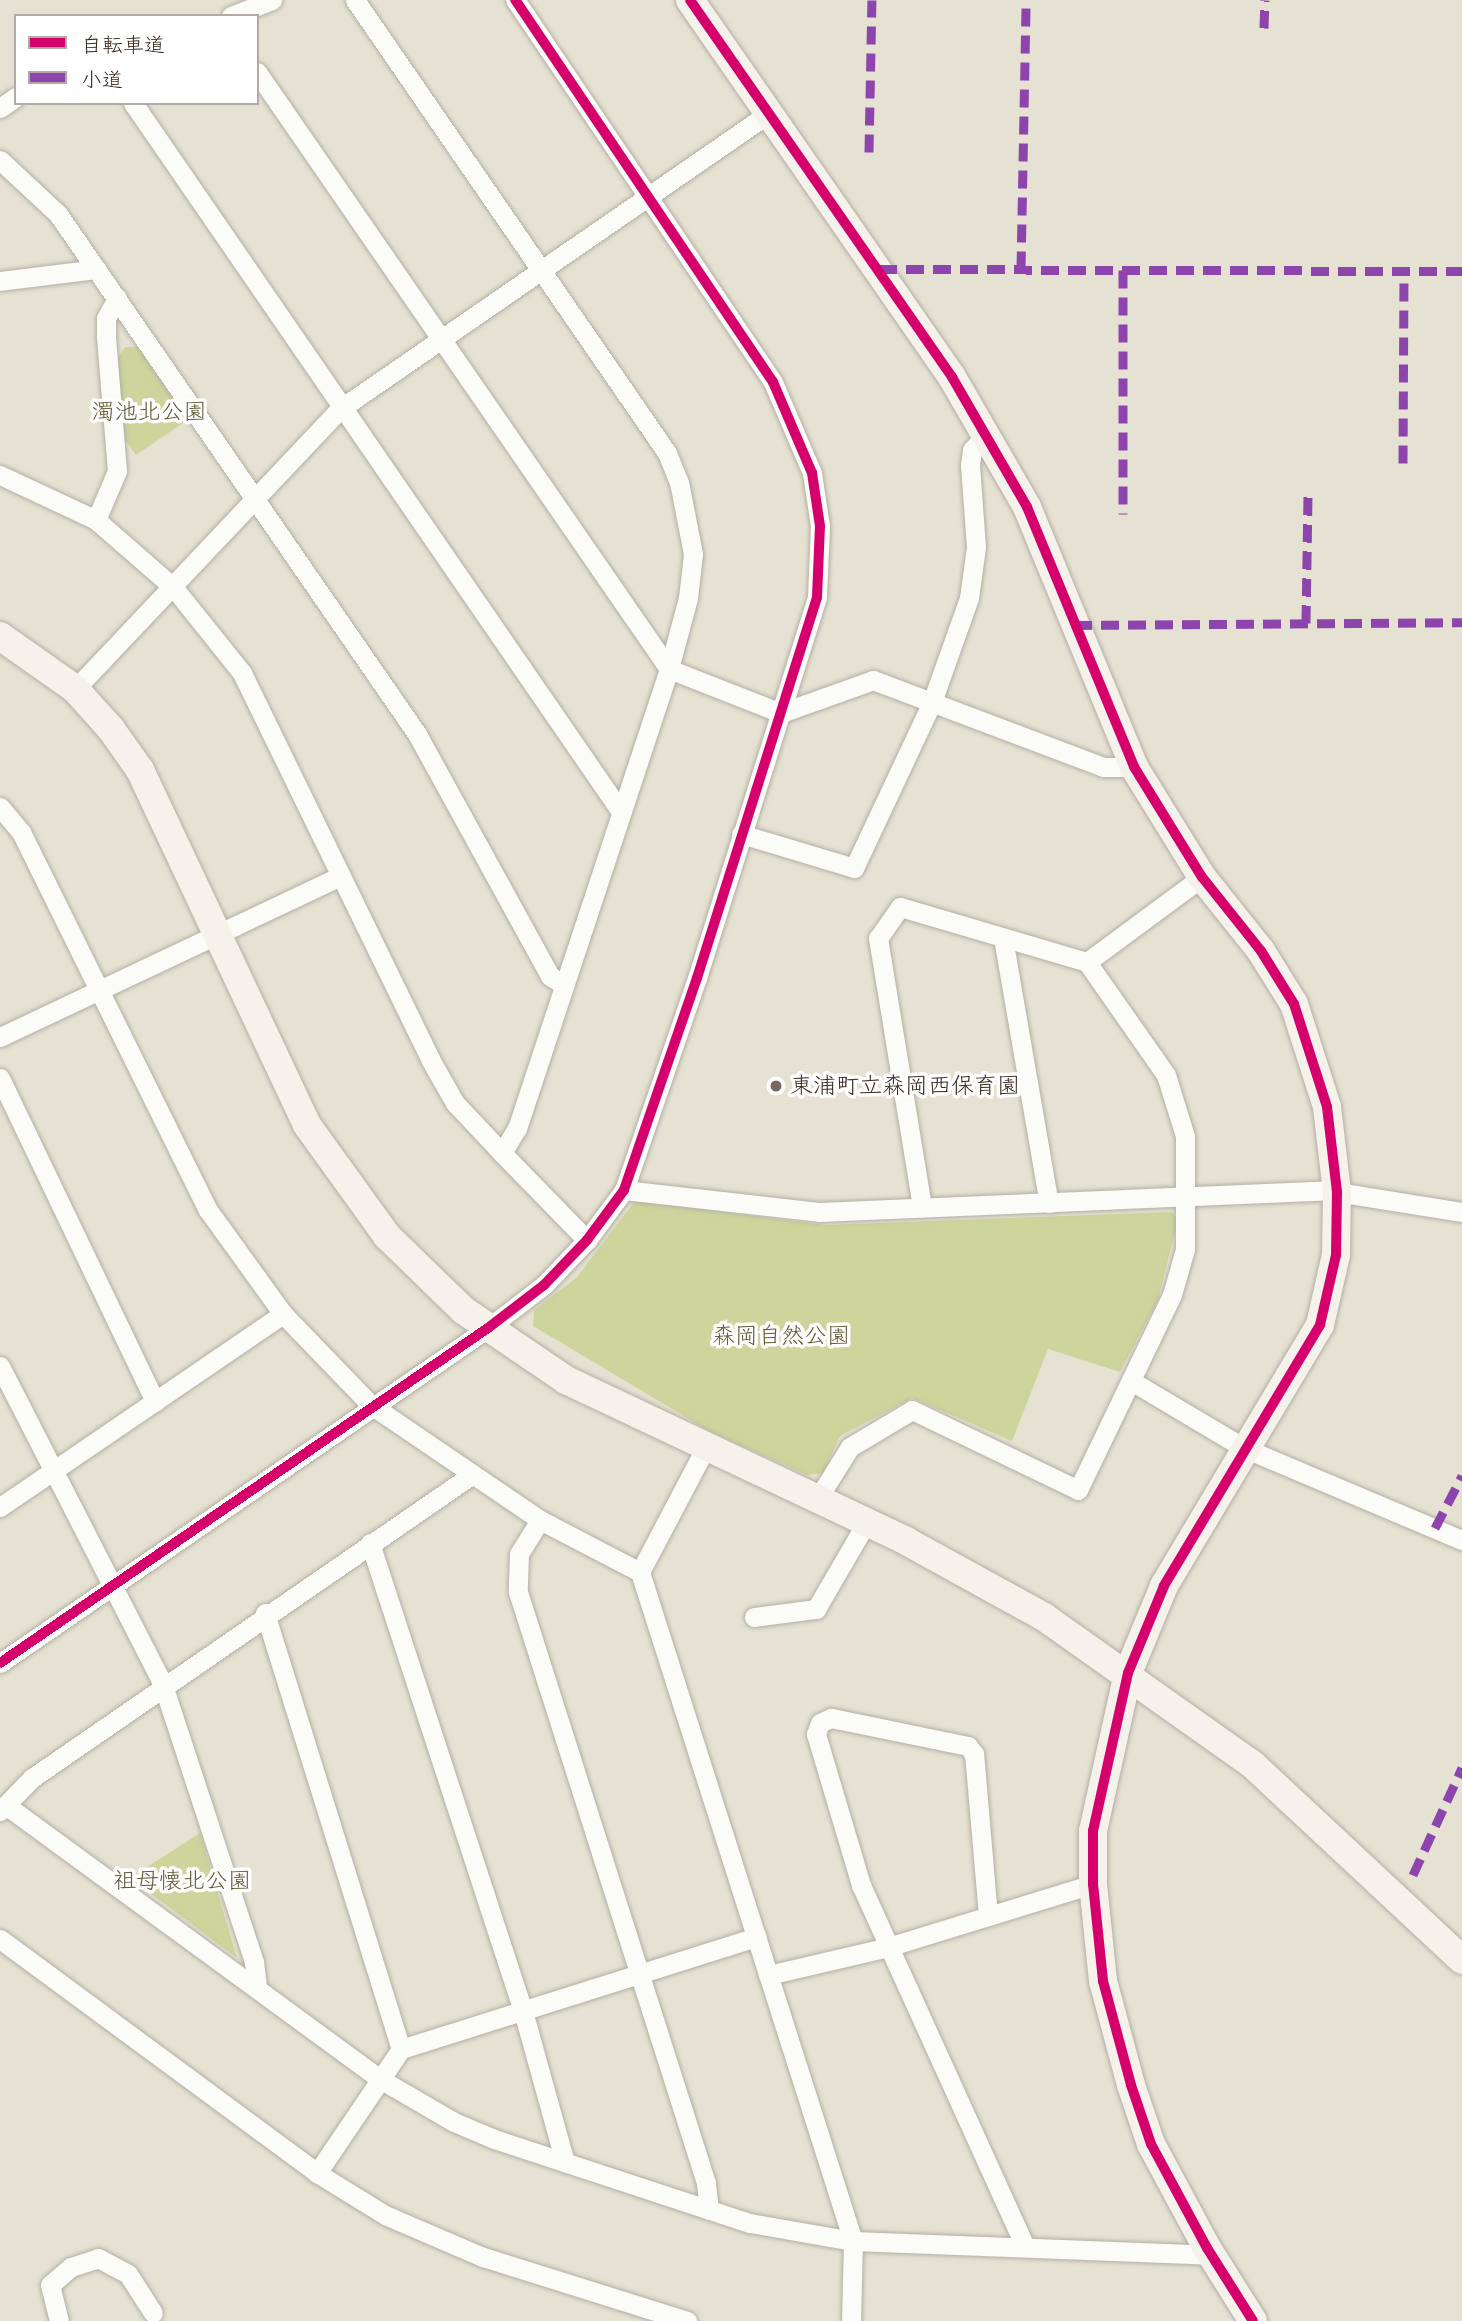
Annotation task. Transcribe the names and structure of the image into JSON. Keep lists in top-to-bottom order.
{
  "parks": ["濁池北公園", "森岡自然公園", "祖母懐北公園"],
  "places": ["東浦町立森岡西保育園"],
  "legend": ["自転車道", "小道"]
}
